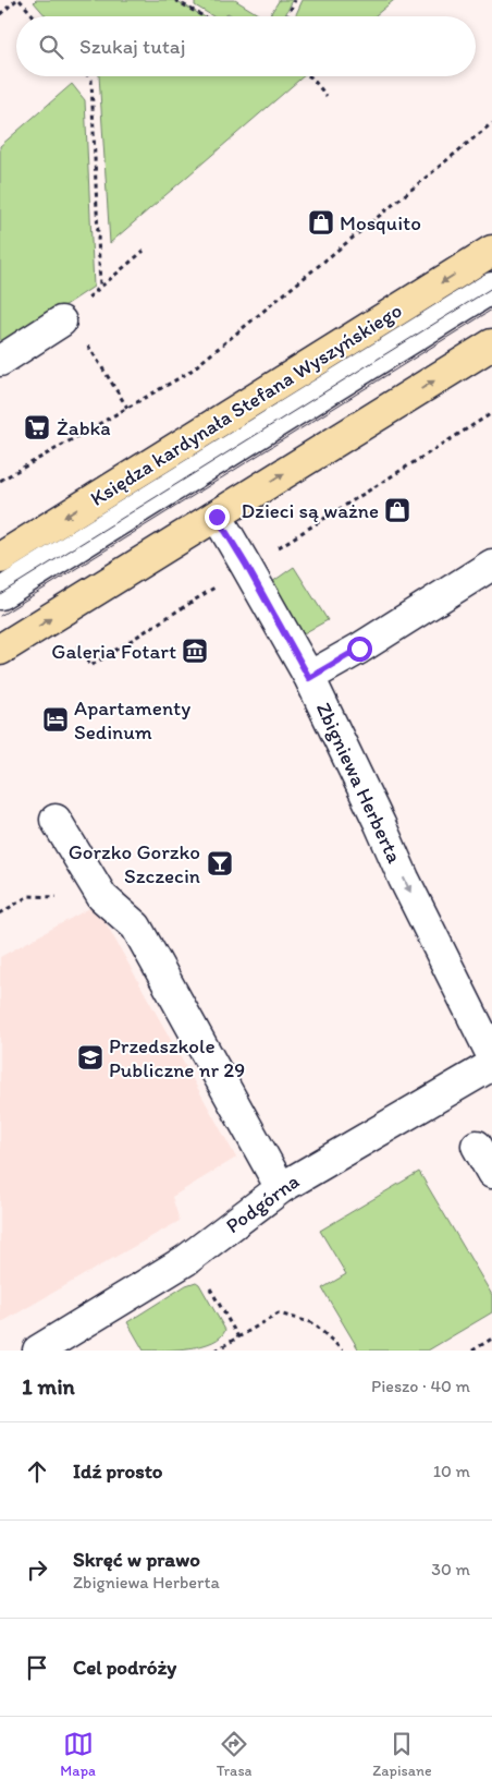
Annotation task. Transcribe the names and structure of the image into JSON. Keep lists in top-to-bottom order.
{
  "streets": {
    "main road": ["Księdza kardynała Stefana Wyszyńskiego"],
    "street": ["Zbigniewa Herberta", "Podgórna"]
  },
  "places": {
    "shop": ["Mosquito", "Dzieci są ważne"],
    "supermarket": ["Żabka"],
    "museum": ["Galeria Fotart"],
    "hotel": ["Apartamenty Sedinum"],
    "bar": ["Gorzko Gorzko Szczecin"],
    "school or university": ["Przedszkole Publiczne nr 29"]
  },
  "page": {
    "search": "Szukaj tutaj",
    "heading": ["1 min", "Pieszo · 40 m"],
    "list": [
      ["Idź prosto", "10 m"],
      ["Skręć w prawo", "Zbigniewa Herberta", "30 m"],
      "Cel podróży"
    ],
    "nav": ["Mapa", "Trasa", "Zapisane"]
  }
}
